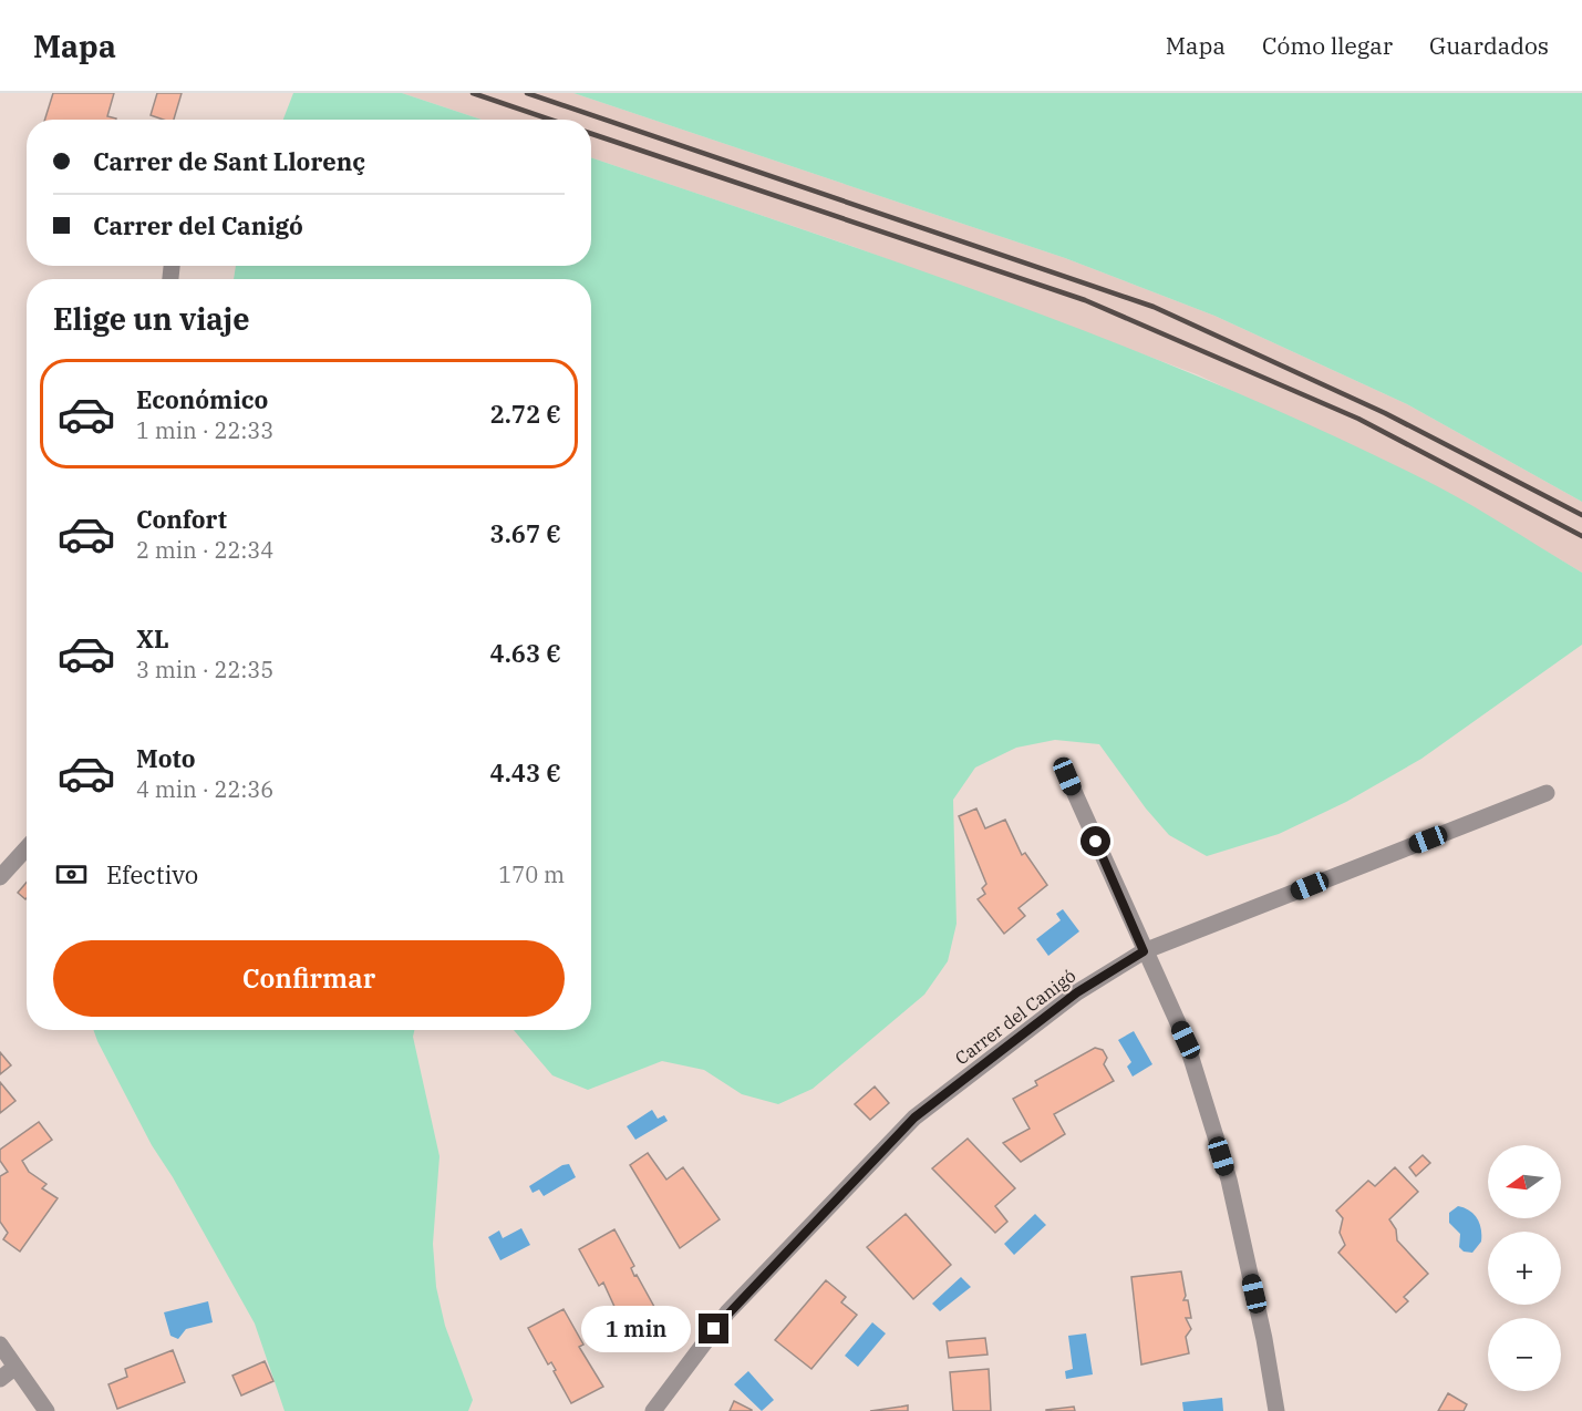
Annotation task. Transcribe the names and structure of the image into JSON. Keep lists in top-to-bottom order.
{
  "streets": {
    "street": ["Carrer del Canigó"]
  },
  "north": "left",
  "page": {
    "header": "Mapa",
    "nav": ["Mapa", "Cómo llegar", "Guardados"],
    "banner": ["Carrer de Sant Llorenç", "Carrer del Canigó"],
    "heading": "Elige un viaje",
    "list": [
      {
        "name": "Económico",
        "note": "1 min · 22:33",
        "value": "2.72 €"
      },
      {
        "name": "Confort",
        "note": "2 min · 22:34",
        "value": "3.67 €"
      },
      {
        "name": "XL",
        "note": "3 min · 22:35",
        "value": "4.63 €"
      },
      {
        "name": "Moto",
        "note": "4 min · 22:36",
        "value": "4.43 €"
      }
    ],
    "pay": ["Efectivo", "170 m"],
    "buttons": "Confirmar",
    "map_buttons": ["+", "−"],
    "bubble": "1 min"
  }
}
